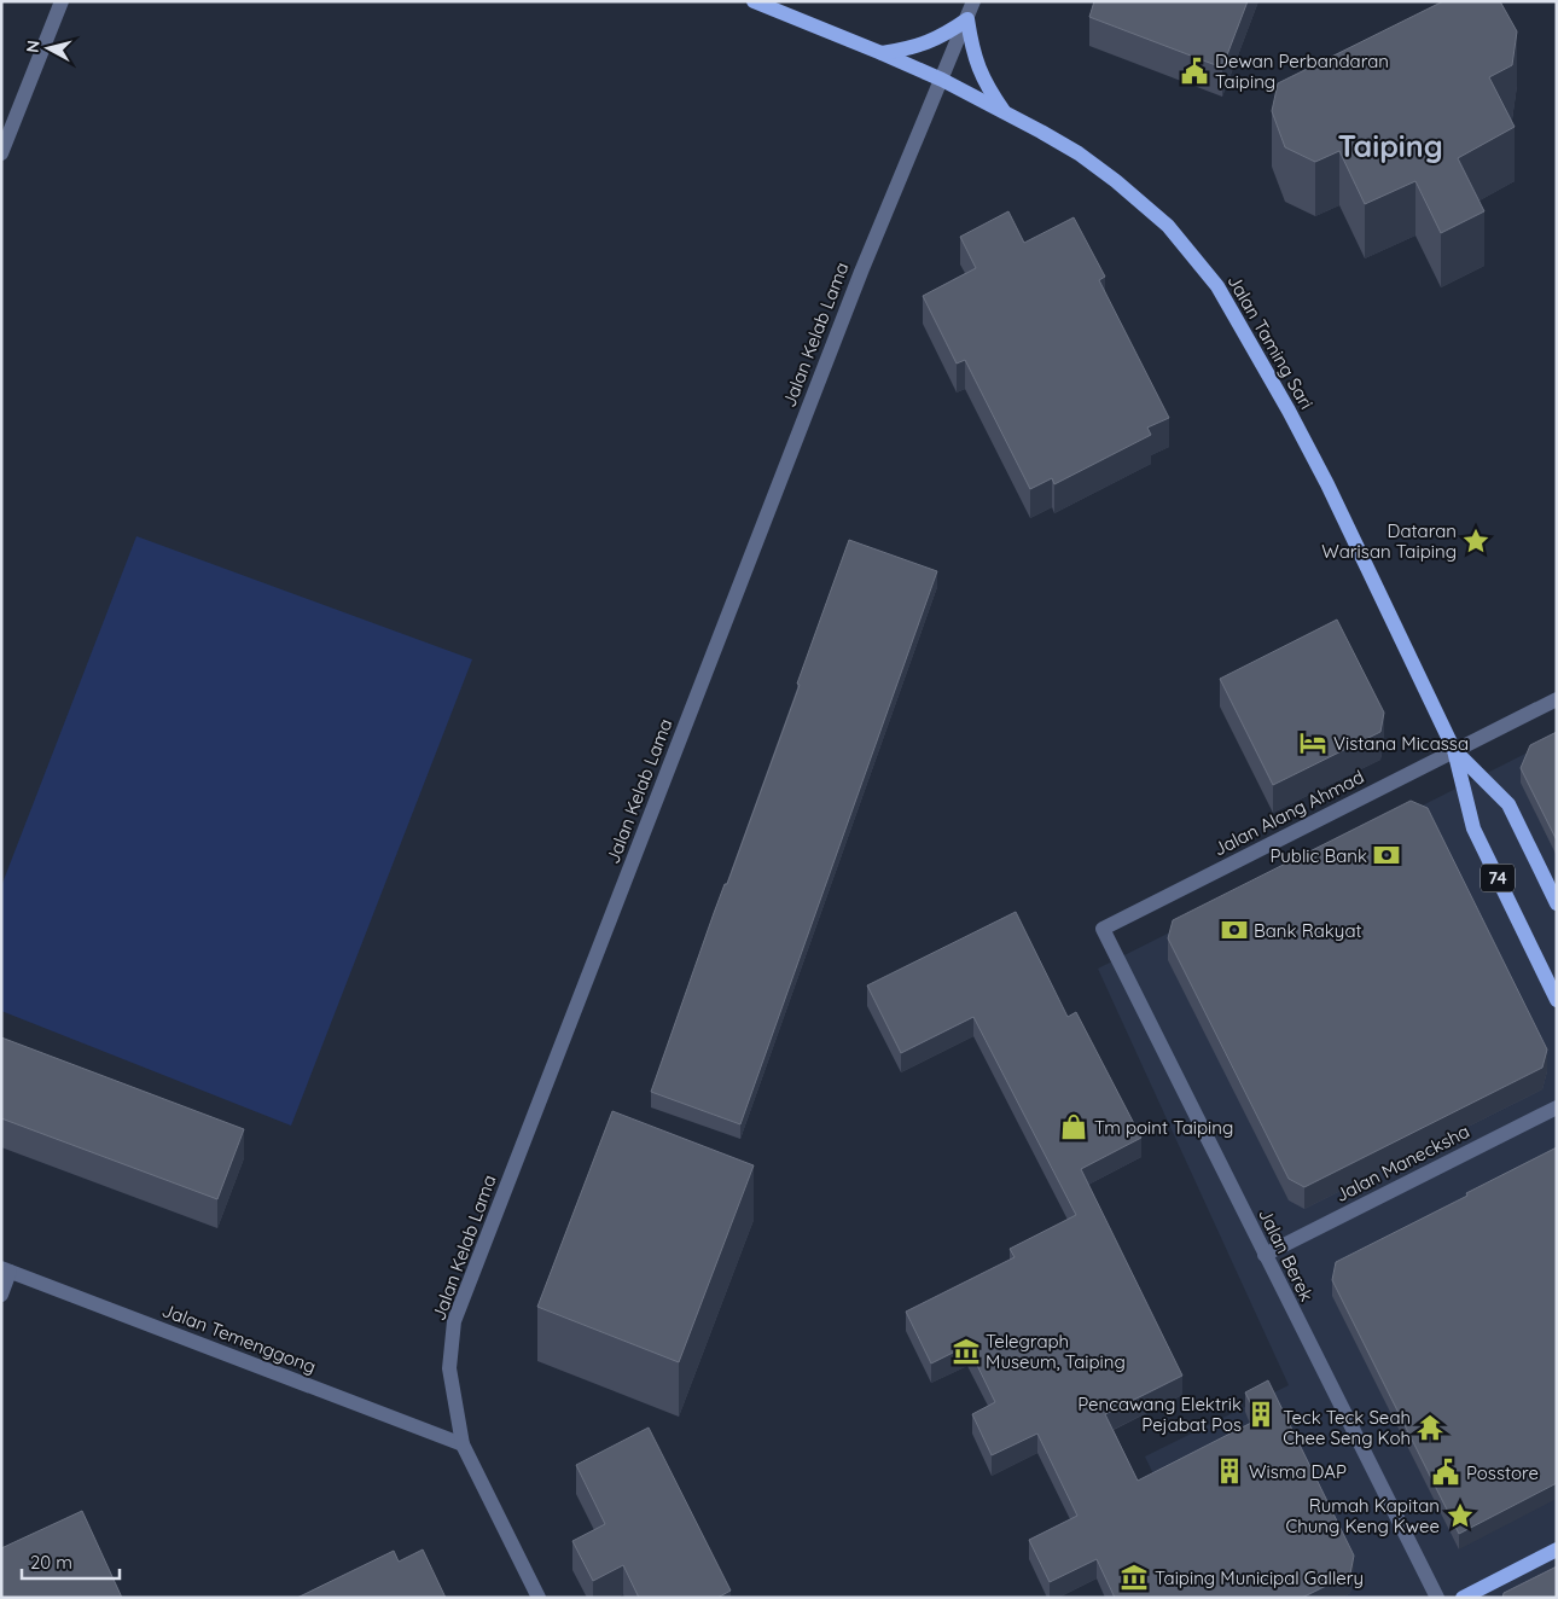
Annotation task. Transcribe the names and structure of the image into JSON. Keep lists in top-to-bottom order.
{
  "streets": {
    "main road": ["Jalan Taming Sari", "74"],
    "street": [
      "Jalan Kelab Lama",
      "Jalan Alang Ahmad",
      "Jalan Manecksha",
      "Jalan Berek",
      "Jalan Temenggong"
    ]
  },
  "crossings": [
    ["Jalan Kelab Lama", "Jalan Taming Sari"],
    ["Jalan Kelab Lama", "Jalan Temenggong"],
    ["Jalan Taming Sari", "Jalan Alang Ahmad"],
    ["Jalan Alang Ahmad", "Jalan Berek"],
    ["Jalan Manecksha", "Jalan Berek"]
  ],
  "districts": ["Taiping"],
  "places": {
    "public building": ["Dewan Perbandaran Taiping", "Posstore"],
    "place": ["Dataran Warisan Taiping", "Rumah Kapitan Chung Keng Kwee"],
    "hotel": ["Vistana Micassa"],
    "bank": ["Public Bank", "Bank Rakyat"],
    "shop": ["Tm point Taiping"],
    "museum": ["Telegraph Museum, Taiping", "Taiping Municipal Gallery"],
    "building": ["Pencawang Elektrik Pejabat Pos", "Wisma DAP"],
    "temple": ["Teck Teck Seah Chee Seng Koh"]
  },
  "scale_bar": "20 m",
  "north": "left"
}
